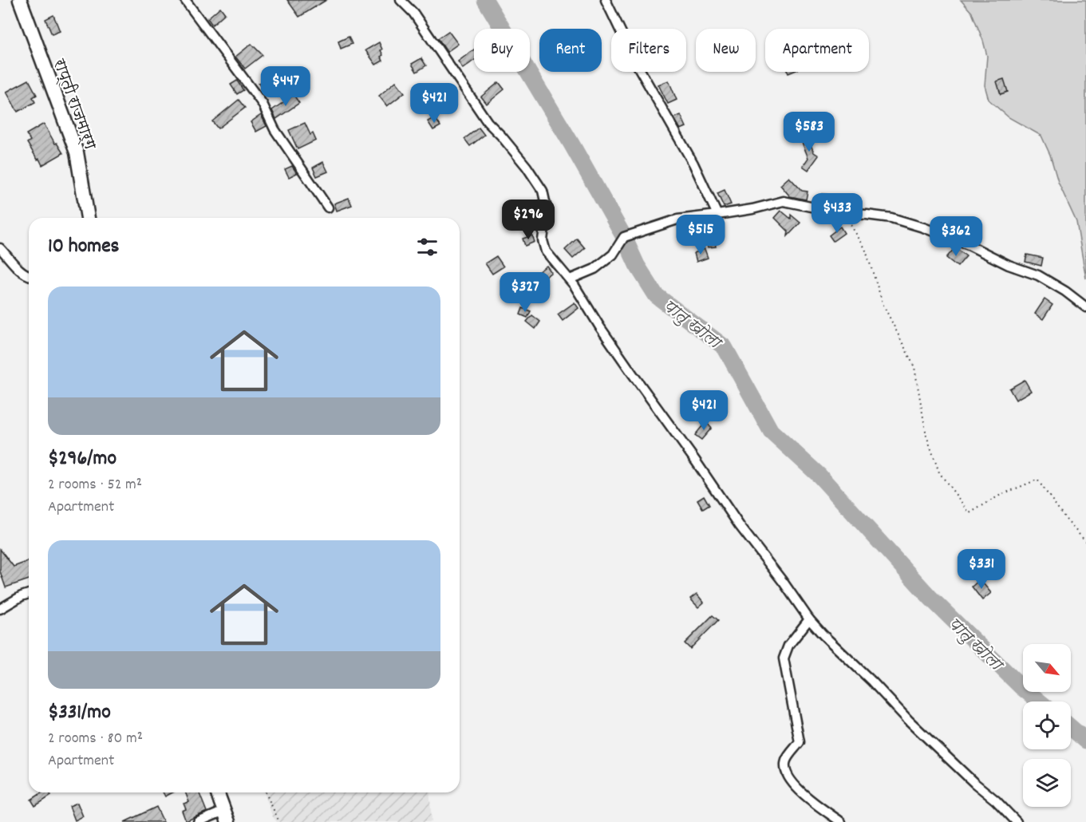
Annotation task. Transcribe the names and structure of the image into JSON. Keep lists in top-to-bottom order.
{
  "streets": {
    "main road": ["राप्ती राजमार्ग"]
  },
  "water": ["पातु खोला"],
  "north": "bottom right",
  "page": {
    "chip": [
      "Buy",
      "Rent",
      "Filters",
      "New",
      "Apartment"
    ],
    "price": [
      "$447",
      "$421",
      "$583",
      "$433",
      "$296",
      "$515",
      "$362",
      "$327",
      "$421",
      "$331"
    ],
    "heading": "10 homes",
    "list": [
      {
        "name": "$296/mo",
        "note": "2 rooms · 52 m² · Apartment"
      },
      {
        "name": "$331/mo",
        "note": "2 rooms · 80 m² · Apartment"
      }
    ]
  }
}
